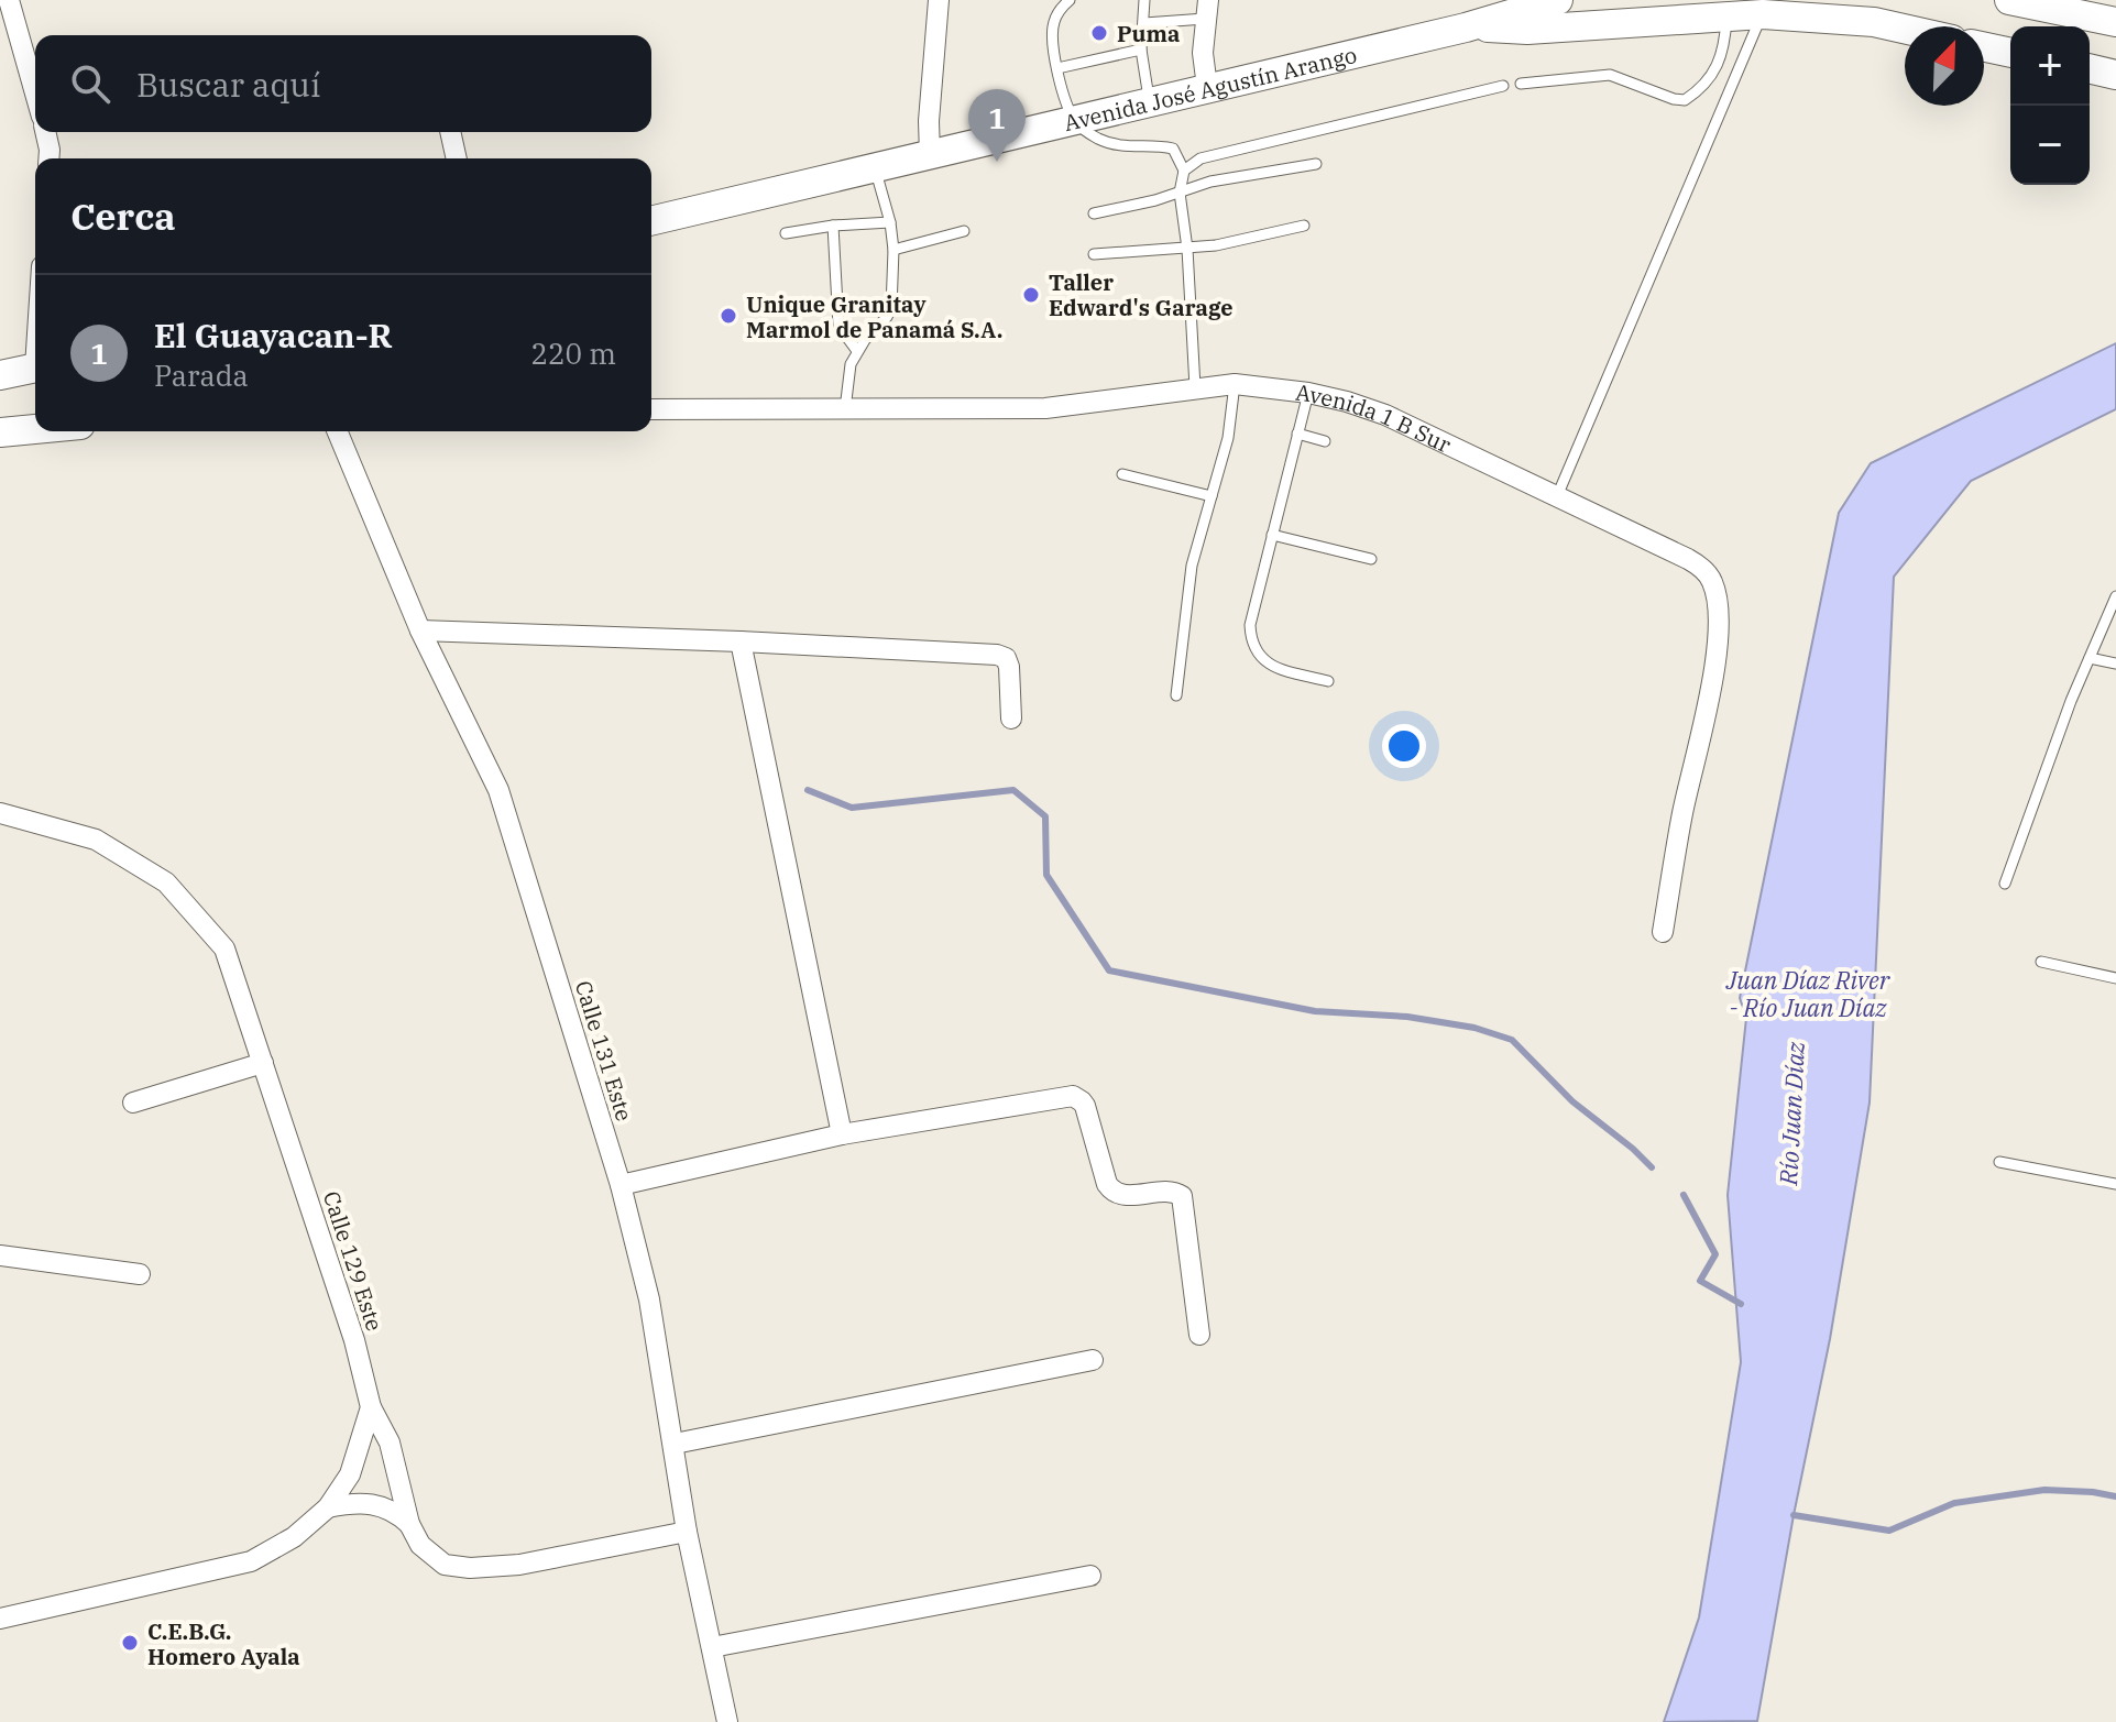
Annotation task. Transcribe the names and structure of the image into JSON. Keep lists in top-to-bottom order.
{
  "streets": {
    "main road": ["Avenida José Agustín Arango"],
    "street": ["Avenida 1 B Sur", "Calle 131 Este", "Calle 129 Este"]
  },
  "water": ["Juan Díaz River - Río Juan Díaz", "Río Juan Díaz"],
  "places": [
    "Puma",
    "Taller Edward's Garage",
    "Unique Granitay Marmol de Panamá S.A.",
    "C.E.B.G. Homero Ayala"
  ],
  "north": "top right",
  "page": {
    "map_buttons": ["+", "−"],
    "search": "Buscar aquí",
    "pins": "1",
    "heading": "Cerca",
    "list": [
      {
        "mark": "1",
        "name": "El Guayacan-R",
        "note": "Parada",
        "value": "220 m"
      }
    ]
  }
}
